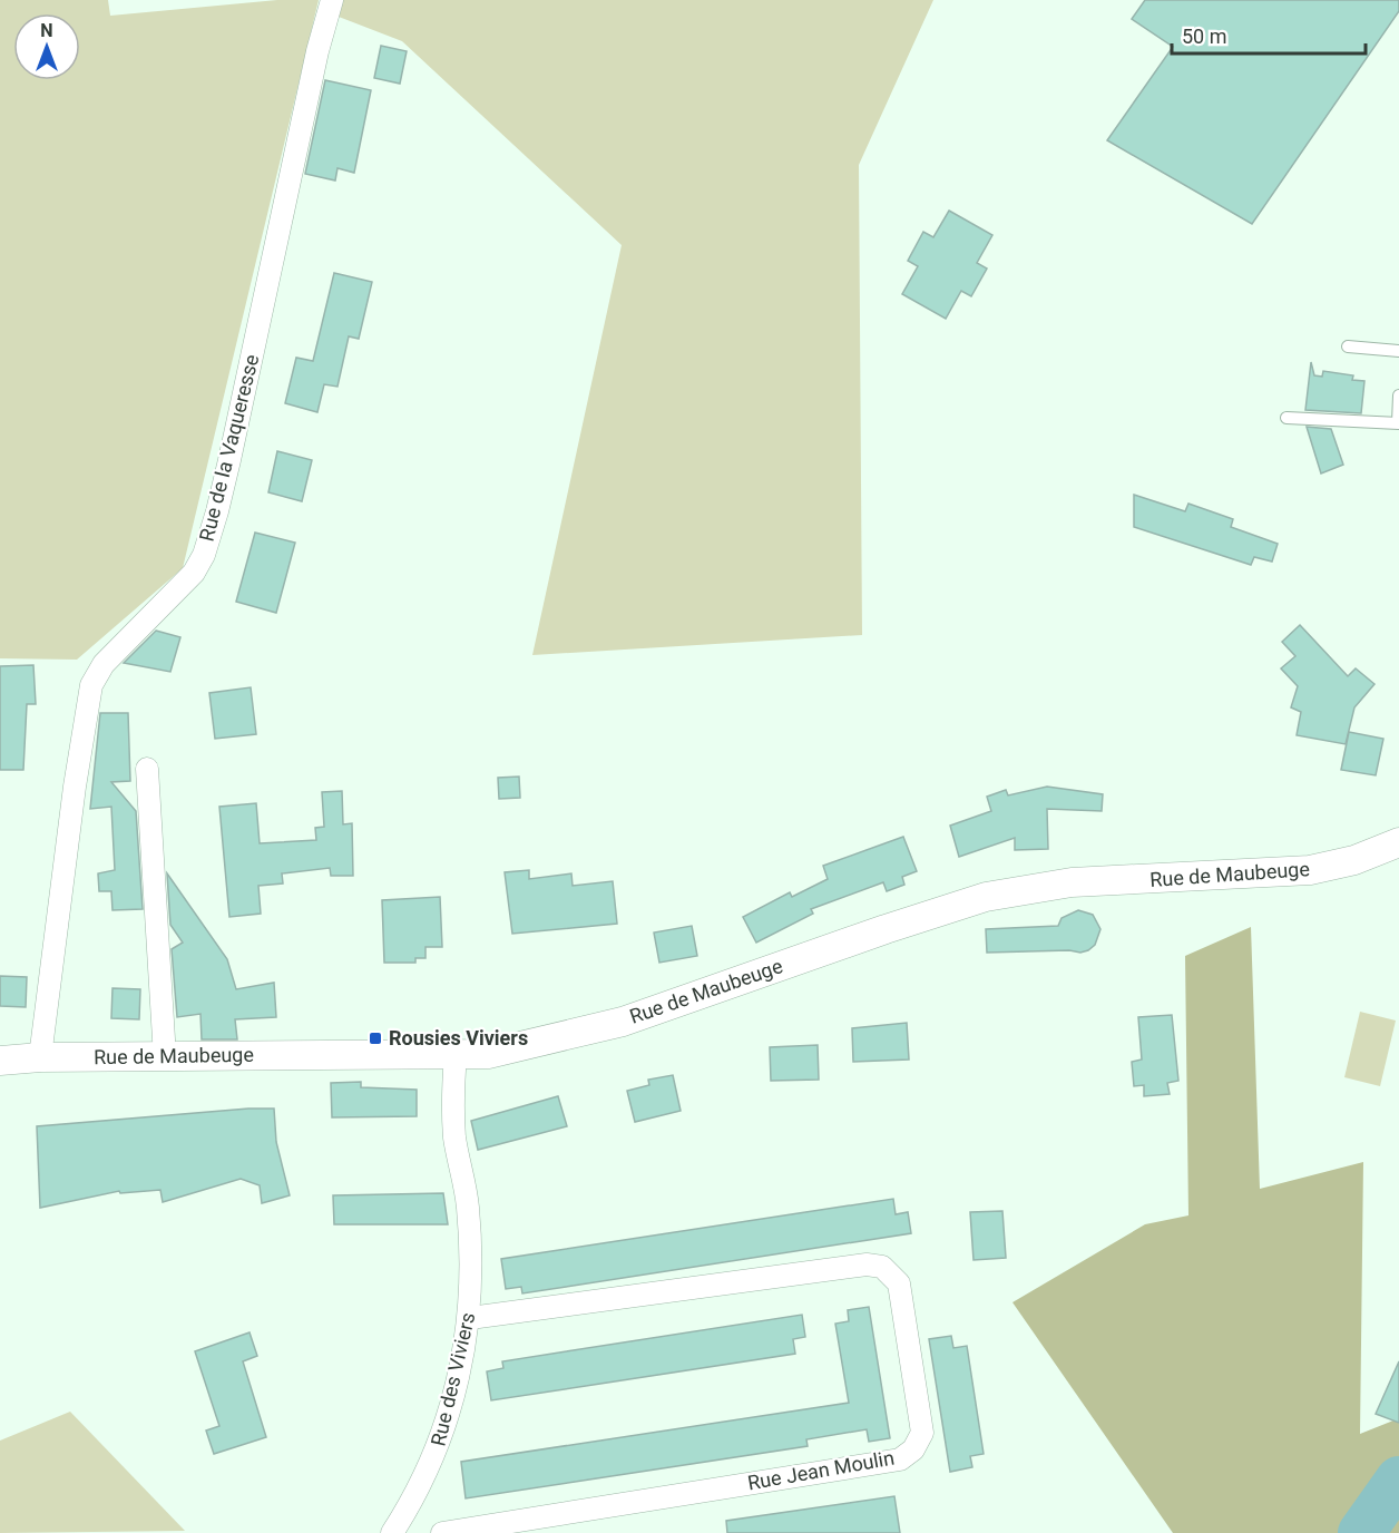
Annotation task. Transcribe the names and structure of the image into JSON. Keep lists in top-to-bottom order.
{
  "streets": {
    "street": [
      "Rue de la Vaqueresse",
      "Rue de Maubeuge",
      "Rue des Viviers",
      "Rue Jean Moulin"
    ]
  },
  "crossings": [
    ["Rue de la Vaqueresse", "Rue de Maubeuge"],
    ["Rue de Maubeuge", "Rue des Viviers"],
    ["Rue des Viviers", "Rue Jean Moulin"]
  ],
  "places": {
    "transit": ["Rousies Viviers"]
  },
  "scale_bar": "50 m",
  "north": "top"
}
